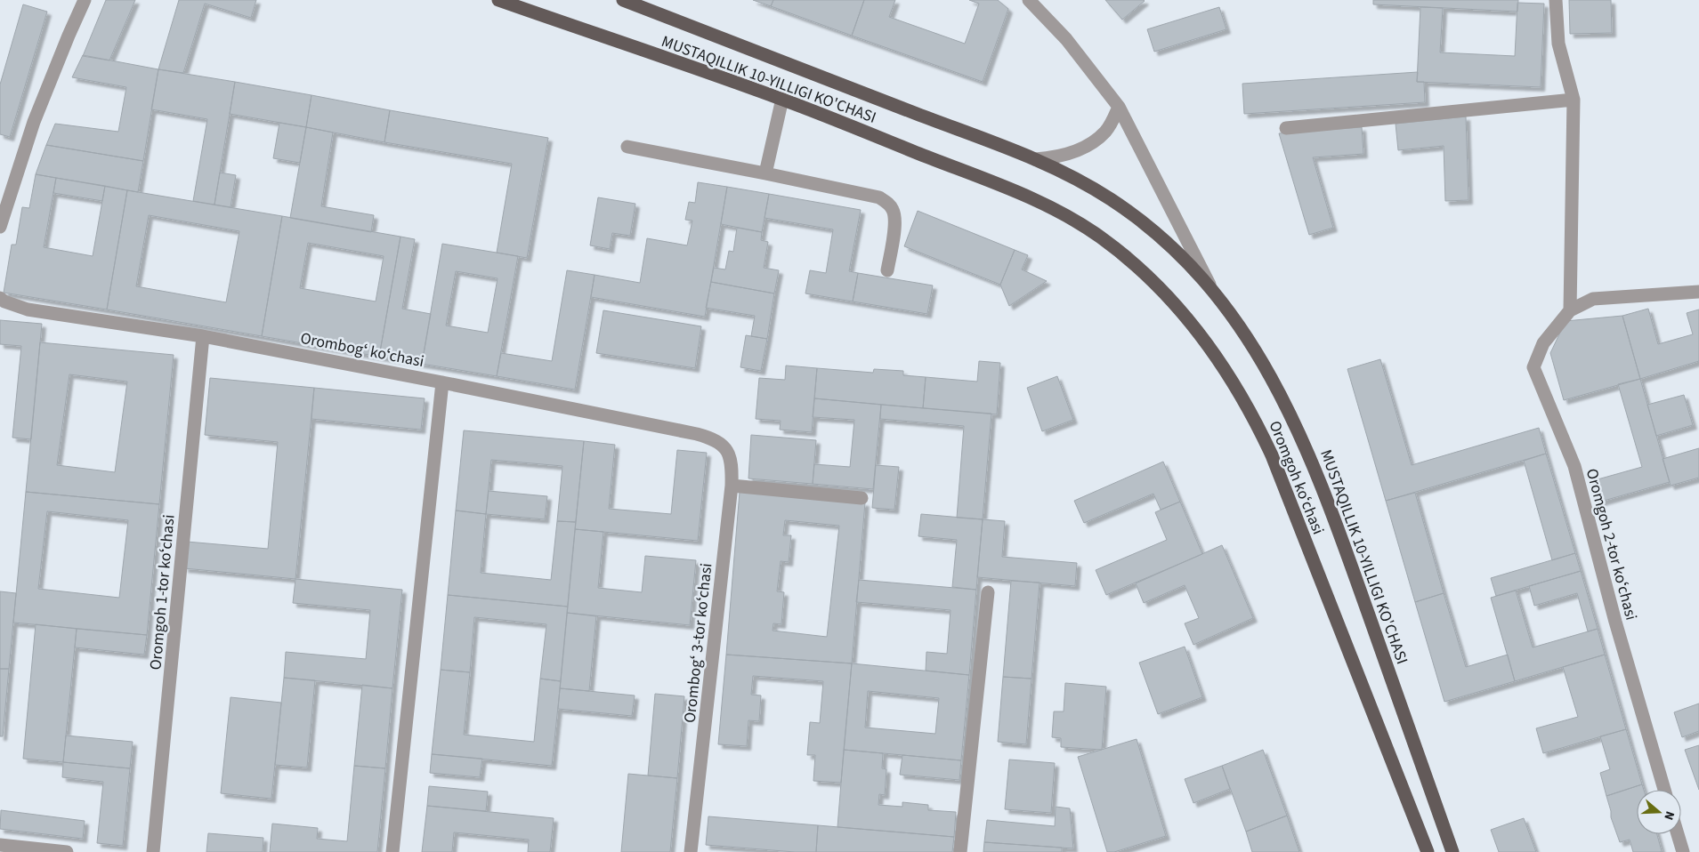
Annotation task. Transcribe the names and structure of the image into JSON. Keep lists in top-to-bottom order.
{
  "streets": {
    "main road": ["MUSTAQILLIK 10-YILLIGI KO'CHASI", "Oromgoh koʻchasi"],
    "street": [
      "Orombogʻ koʻchasi",
      "Oromgoh 2-tor koʻchasi",
      "Oromgoh 1-tor koʻchasi",
      "Orombogʻ 3-tor koʻchasi"
    ]
  },
  "crossings": [
    ["MUSTAQILLIK 10-YILLIGI KO'CHASI", "Oromgoh koʻchasi"],
    ["Orombogʻ koʻchasi", "Oromgoh 1-tor koʻchasi"],
    ["Orombogʻ koʻchasi", "Orombogʻ 3-tor koʻchasi"]
  ],
  "north": "right"
}
